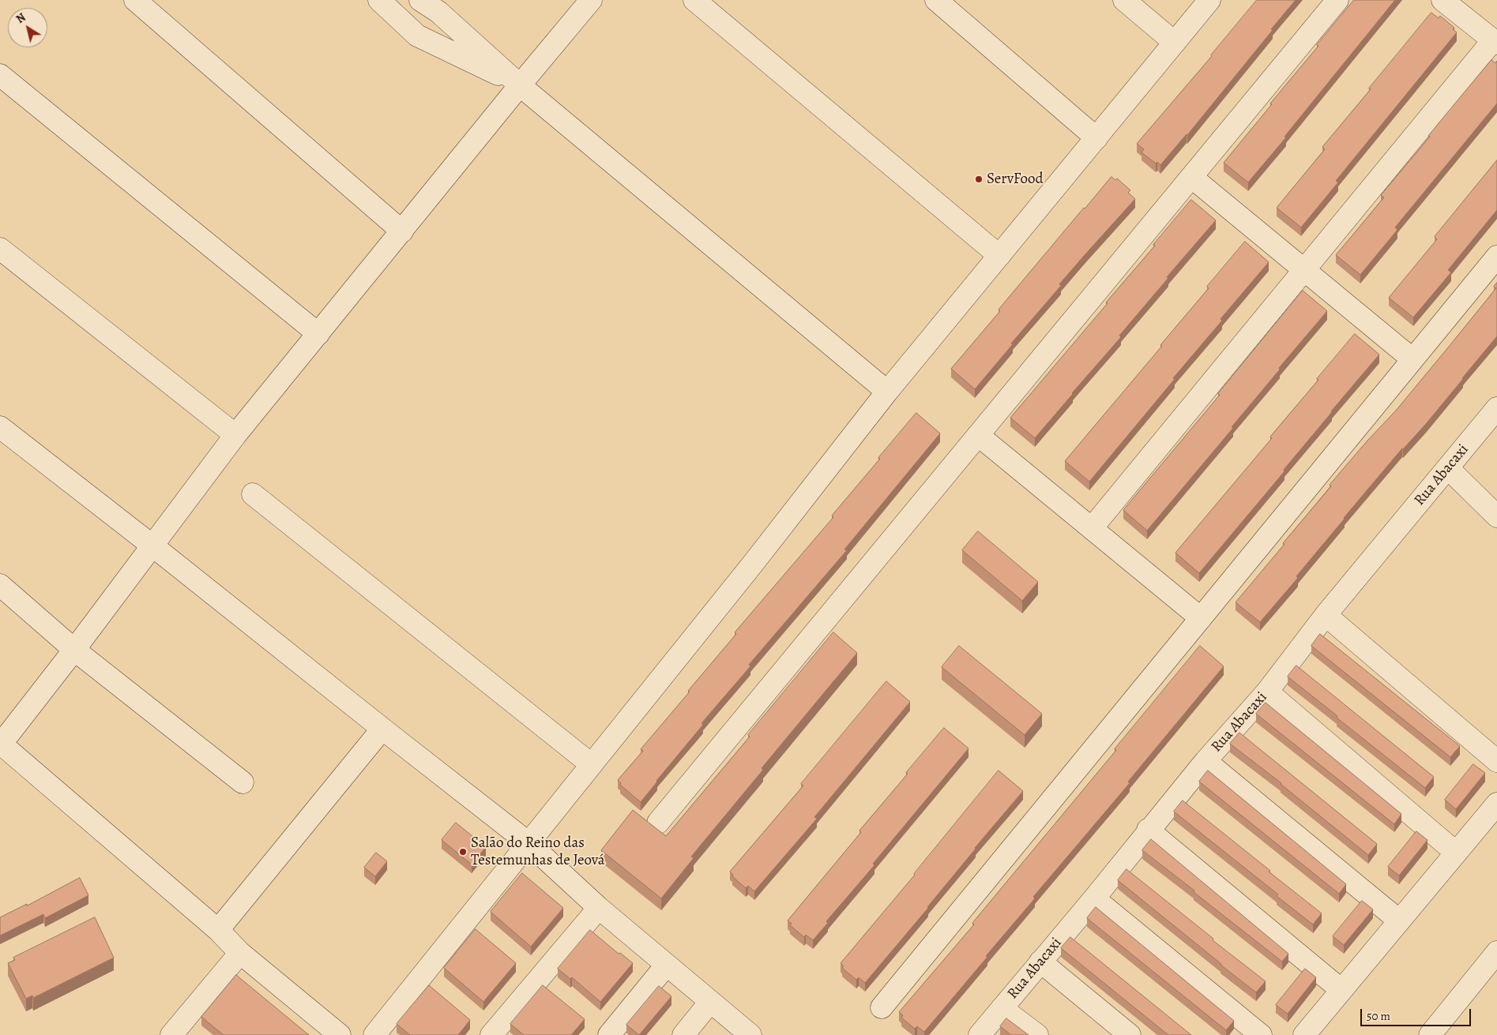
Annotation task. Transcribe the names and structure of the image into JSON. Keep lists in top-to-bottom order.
{
  "streets": {
    "street": ["Rua Abacaxi"]
  },
  "places": ["ServFood", "Salão do Reino das Testemunhas de Jeová"],
  "scale_bar": "50 m",
  "north": "top left"
}
